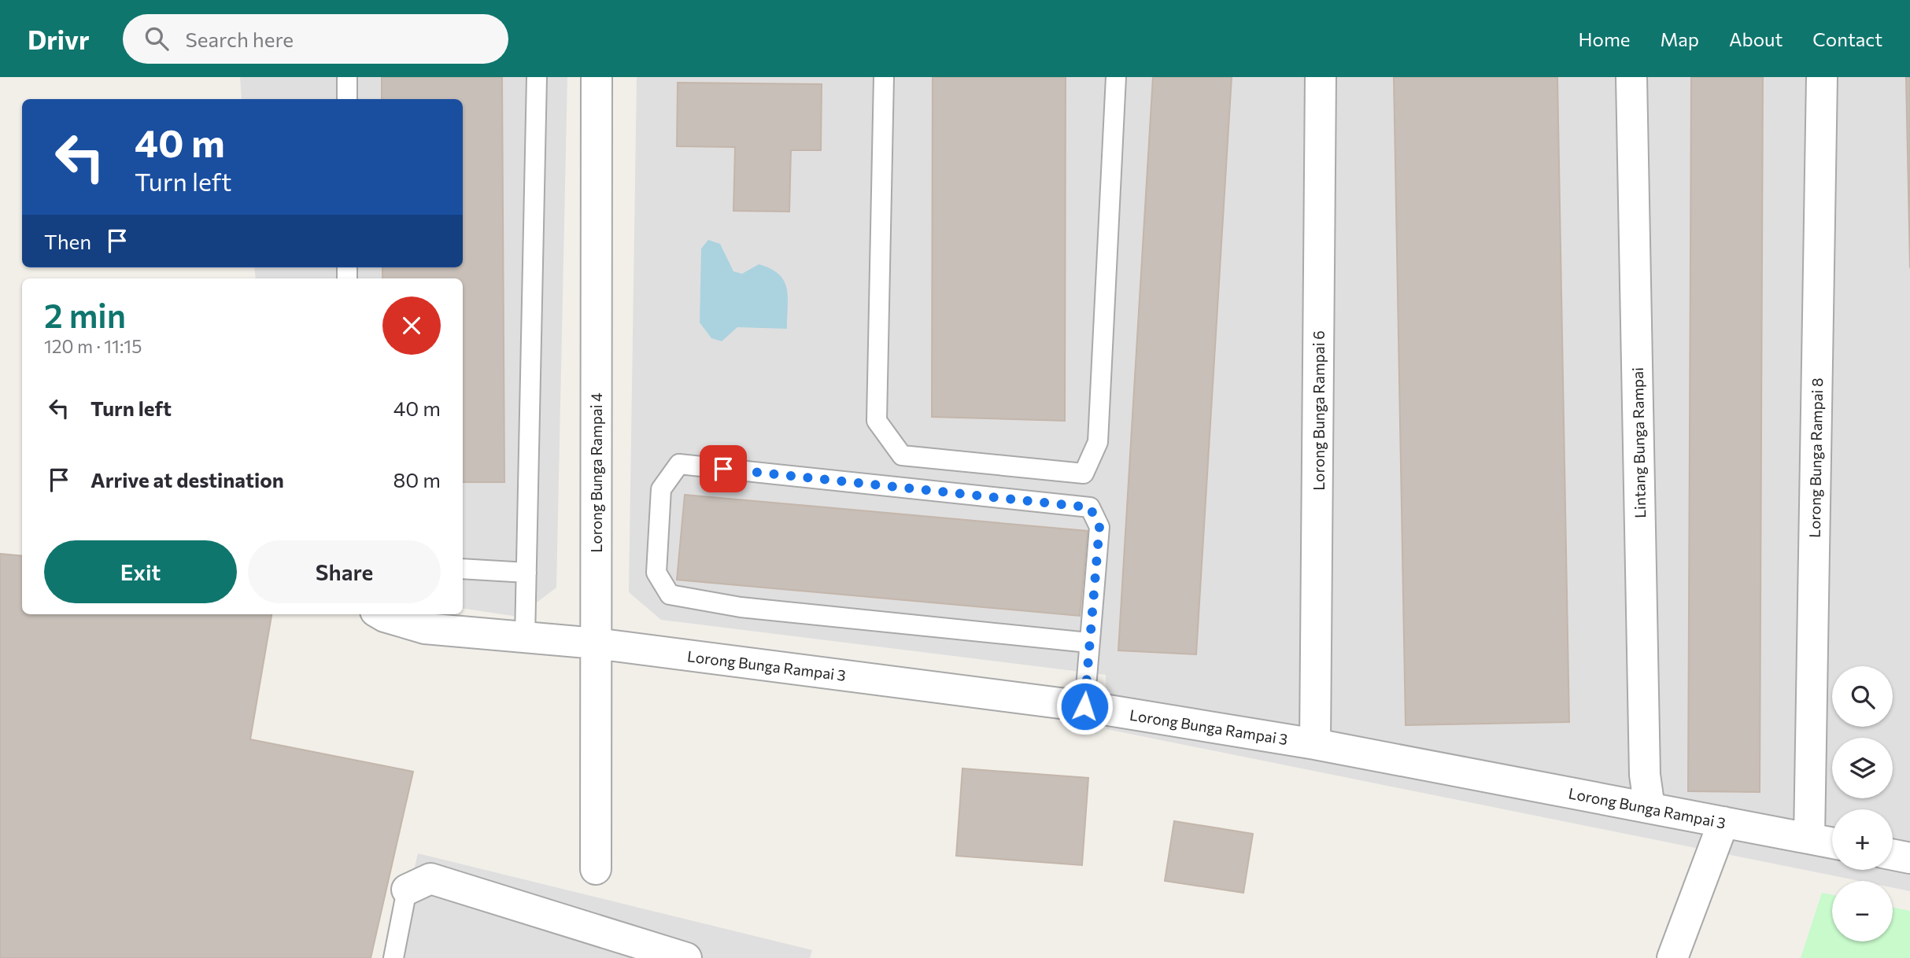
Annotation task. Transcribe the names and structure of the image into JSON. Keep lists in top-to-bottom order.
{
  "streets": {
    "street": [
      "Lorong Bunga Rampai 6",
      "Lintang Bunga Rampai",
      "Lorong Bunga Rampai 8",
      "Lorong Bunga Rampai 4",
      "Lorong Bunga Rampai 3"
    ]
  },
  "crossings": [
    ["Lorong Bunga Rampai 6", "Lorong Bunga Rampai 3"],
    ["Lintang Bunga Rampai", "Lorong Bunga Rampai 3"],
    ["Lorong Bunga Rampai 8", "Lorong Bunga Rampai 3"],
    ["Lorong Bunga Rampai 4", "Lorong Bunga Rampai 3"]
  ],
  "page": {
    "header": "Drivr",
    "search": "Search here",
    "nav": [
      "Home",
      "Map",
      "About",
      "Contact"
    ],
    "turn": ["40 m", "Turn left"],
    "then": "Then",
    "heading": ["2 min", "120 m · 11:15"],
    "list": [
      {
        "name": "Turn left",
        "value": "40 m"
      },
      {
        "name": "Arrive at destination",
        "value": "80 m"
      }
    ],
    "buttons": ["Exit", "Share"],
    "map_buttons": ["+", "−"]
  }
}
